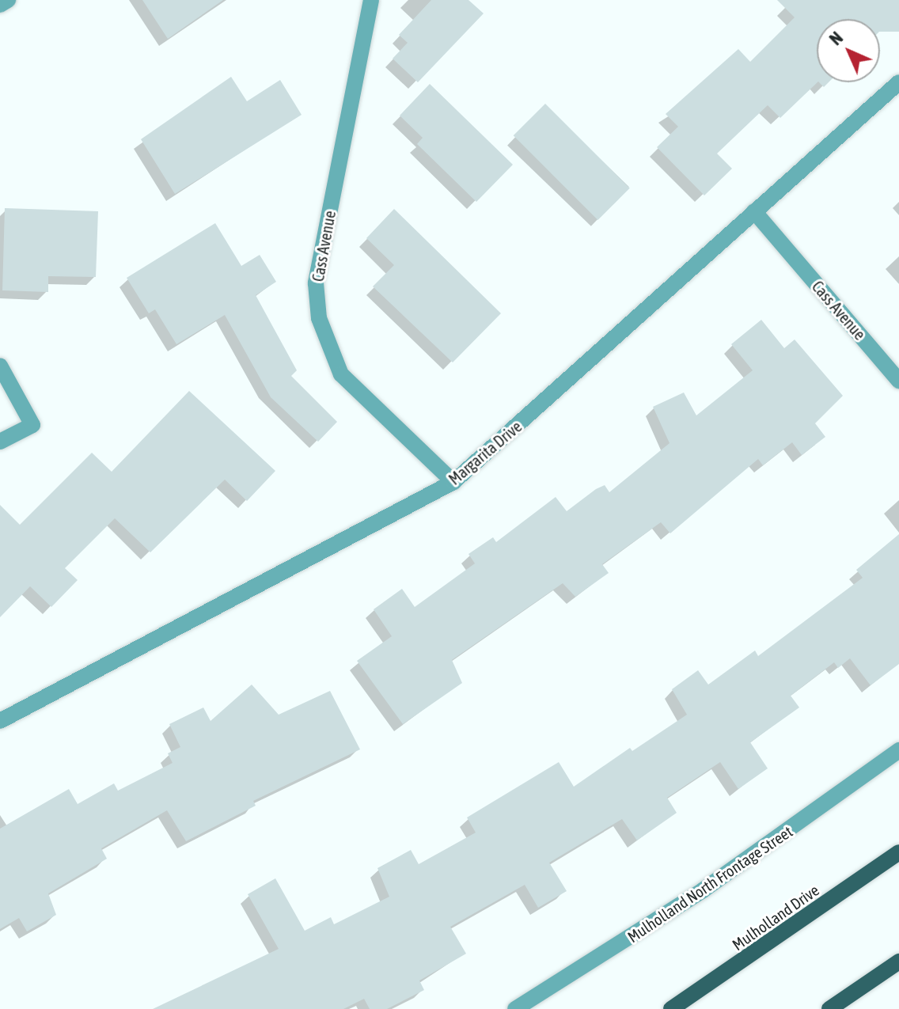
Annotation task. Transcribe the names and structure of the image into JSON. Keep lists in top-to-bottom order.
{
  "streets": {
    "main road": ["Mulholland Drive"],
    "street": ["Cass Avenue", "Margarita Drive", "Mulholland North Frontage Street"]
  },
  "crossings": [
    ["Cass Avenue", "Margarita Drive"]
  ],
  "north": "top left"
}
